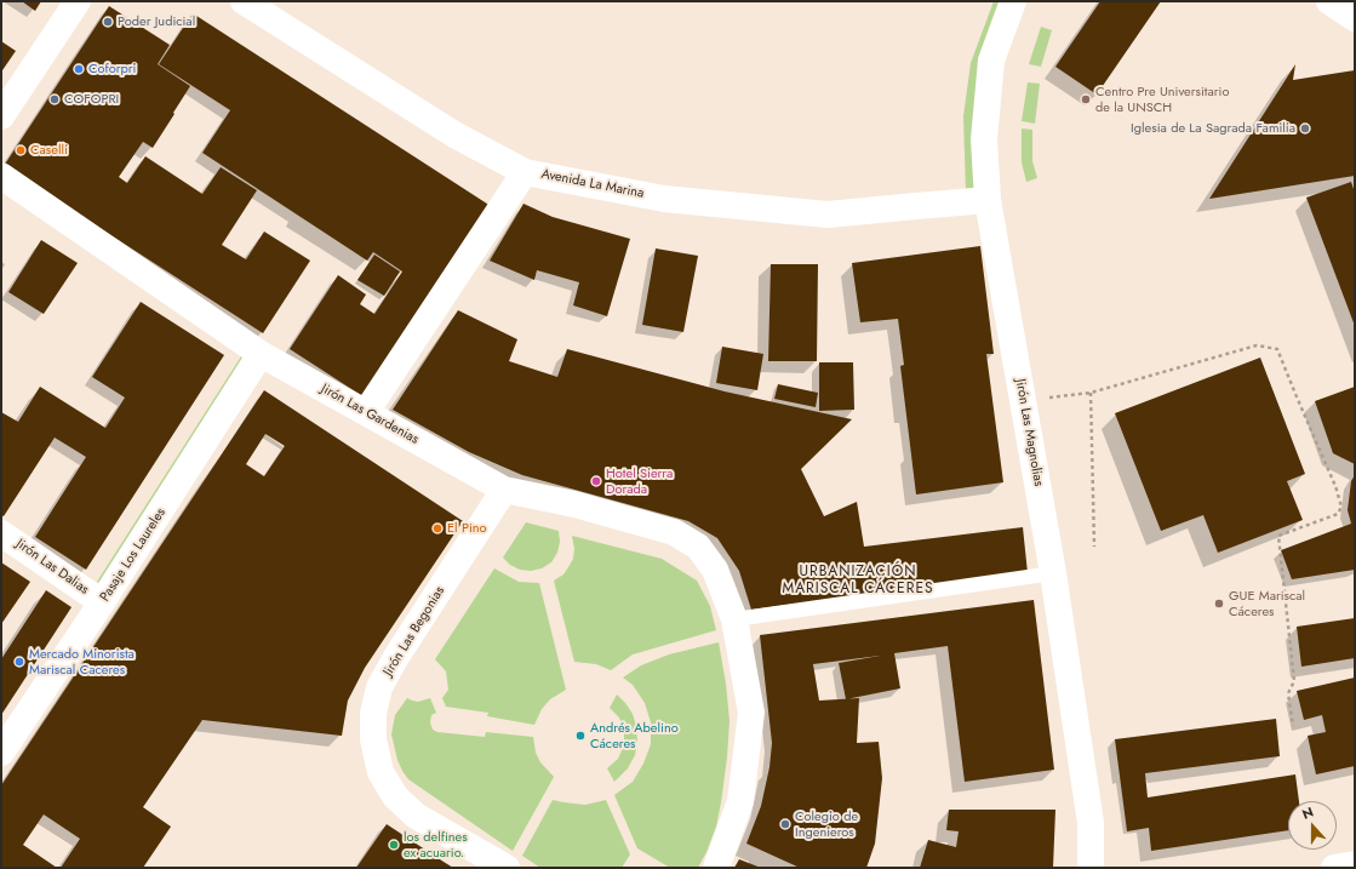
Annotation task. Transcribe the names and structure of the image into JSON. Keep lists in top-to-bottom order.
{
  "streets": {
    "street": [
      "Avenida La Marina",
      "Jirón Las Gardenias",
      "Jirón Las Magnolias",
      "Pasaje Los Laureles",
      "Jirón Las Dalias",
      "Jirón Las Begonias"
    ]
  },
  "crossings": [
    ["Avenida La Marina", "Jirón Las Magnolias"],
    ["Jirón Las Gardenias", "Pasaje Los Laureles"],
    ["Jirón Las Gardenias", "Jirón Las Begonias"],
    ["Pasaje Los Laureles", "Jirón Las Dalias"]
  ],
  "districts": ["URBANIZACIÓN MARISCAL CÁCERES"],
  "places": [
    "Poder Judicial",
    "Coforpri",
    "COFOPRI",
    "Centro Pre Universitario de la UNSCH",
    "Iglesia de La Sagrada Familia",
    "Caselli",
    "Hotel Sierra Dorada",
    "El Pino",
    "GUE Mariscal Cáceres",
    "Mercado Minorista Mariscal Caceres",
    "Andrés Abelino Cáceres",
    "Colegio de Ingenieros",
    "los delfines ex acuario."
  ],
  "north": "top"
}
